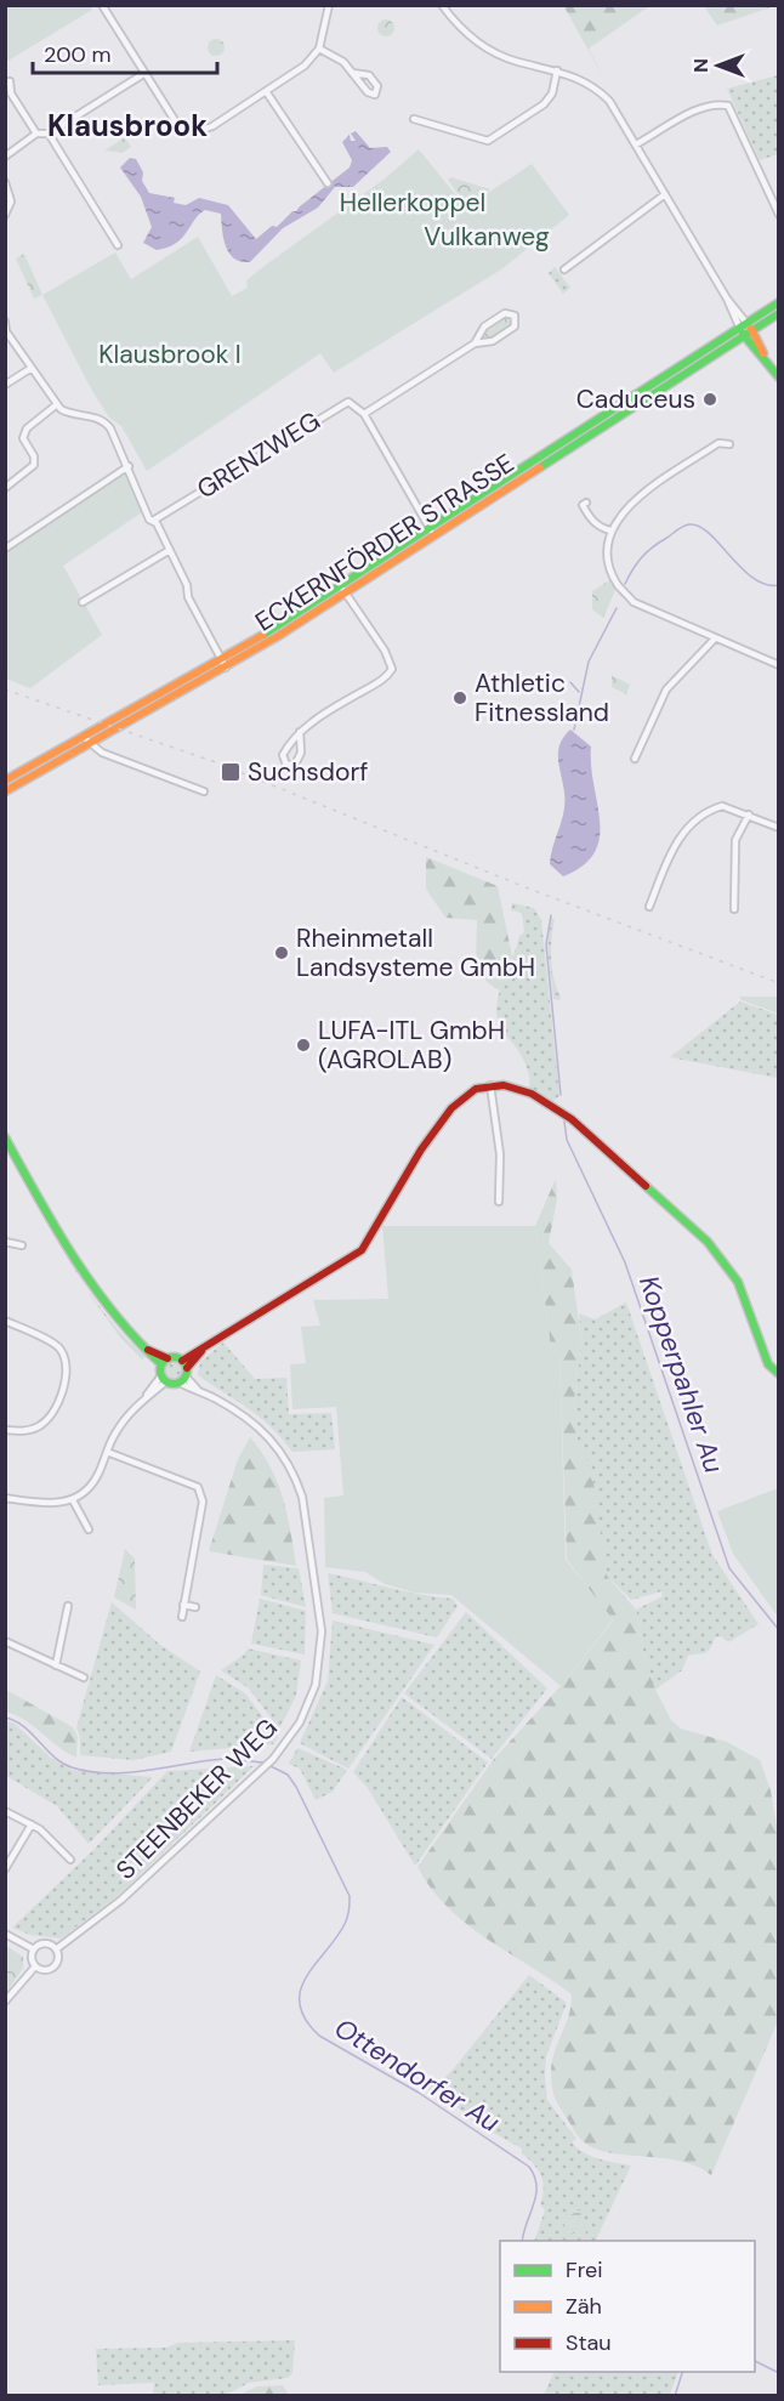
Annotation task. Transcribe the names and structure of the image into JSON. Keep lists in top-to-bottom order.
{
  "streets": {
    "main road": ["ECKERNFÖRDER STRASSE", "STEENBEKER WEG"],
    "street": ["GRENZWEG"]
  },
  "districts": ["Klausbrook"],
  "water": ["Kopperpahler Au", "Ottendorfer Au"],
  "parks": ["Hellerkoppel", "Vulkanweg", "Klausbrook I"],
  "places": {
    "other": [
      "Caduceus",
      "Athletic Fitnessland",
      "Rheinmetall Landsysteme GmbH",
      "LUFA-ITL GmbH (AGROLAB)"
    ],
    "transit": ["Suchsdorf"]
  },
  "legend": ["Frei", "Zäh", "Stau"],
  "scale_bar": "200 m",
  "north": "left"
}
